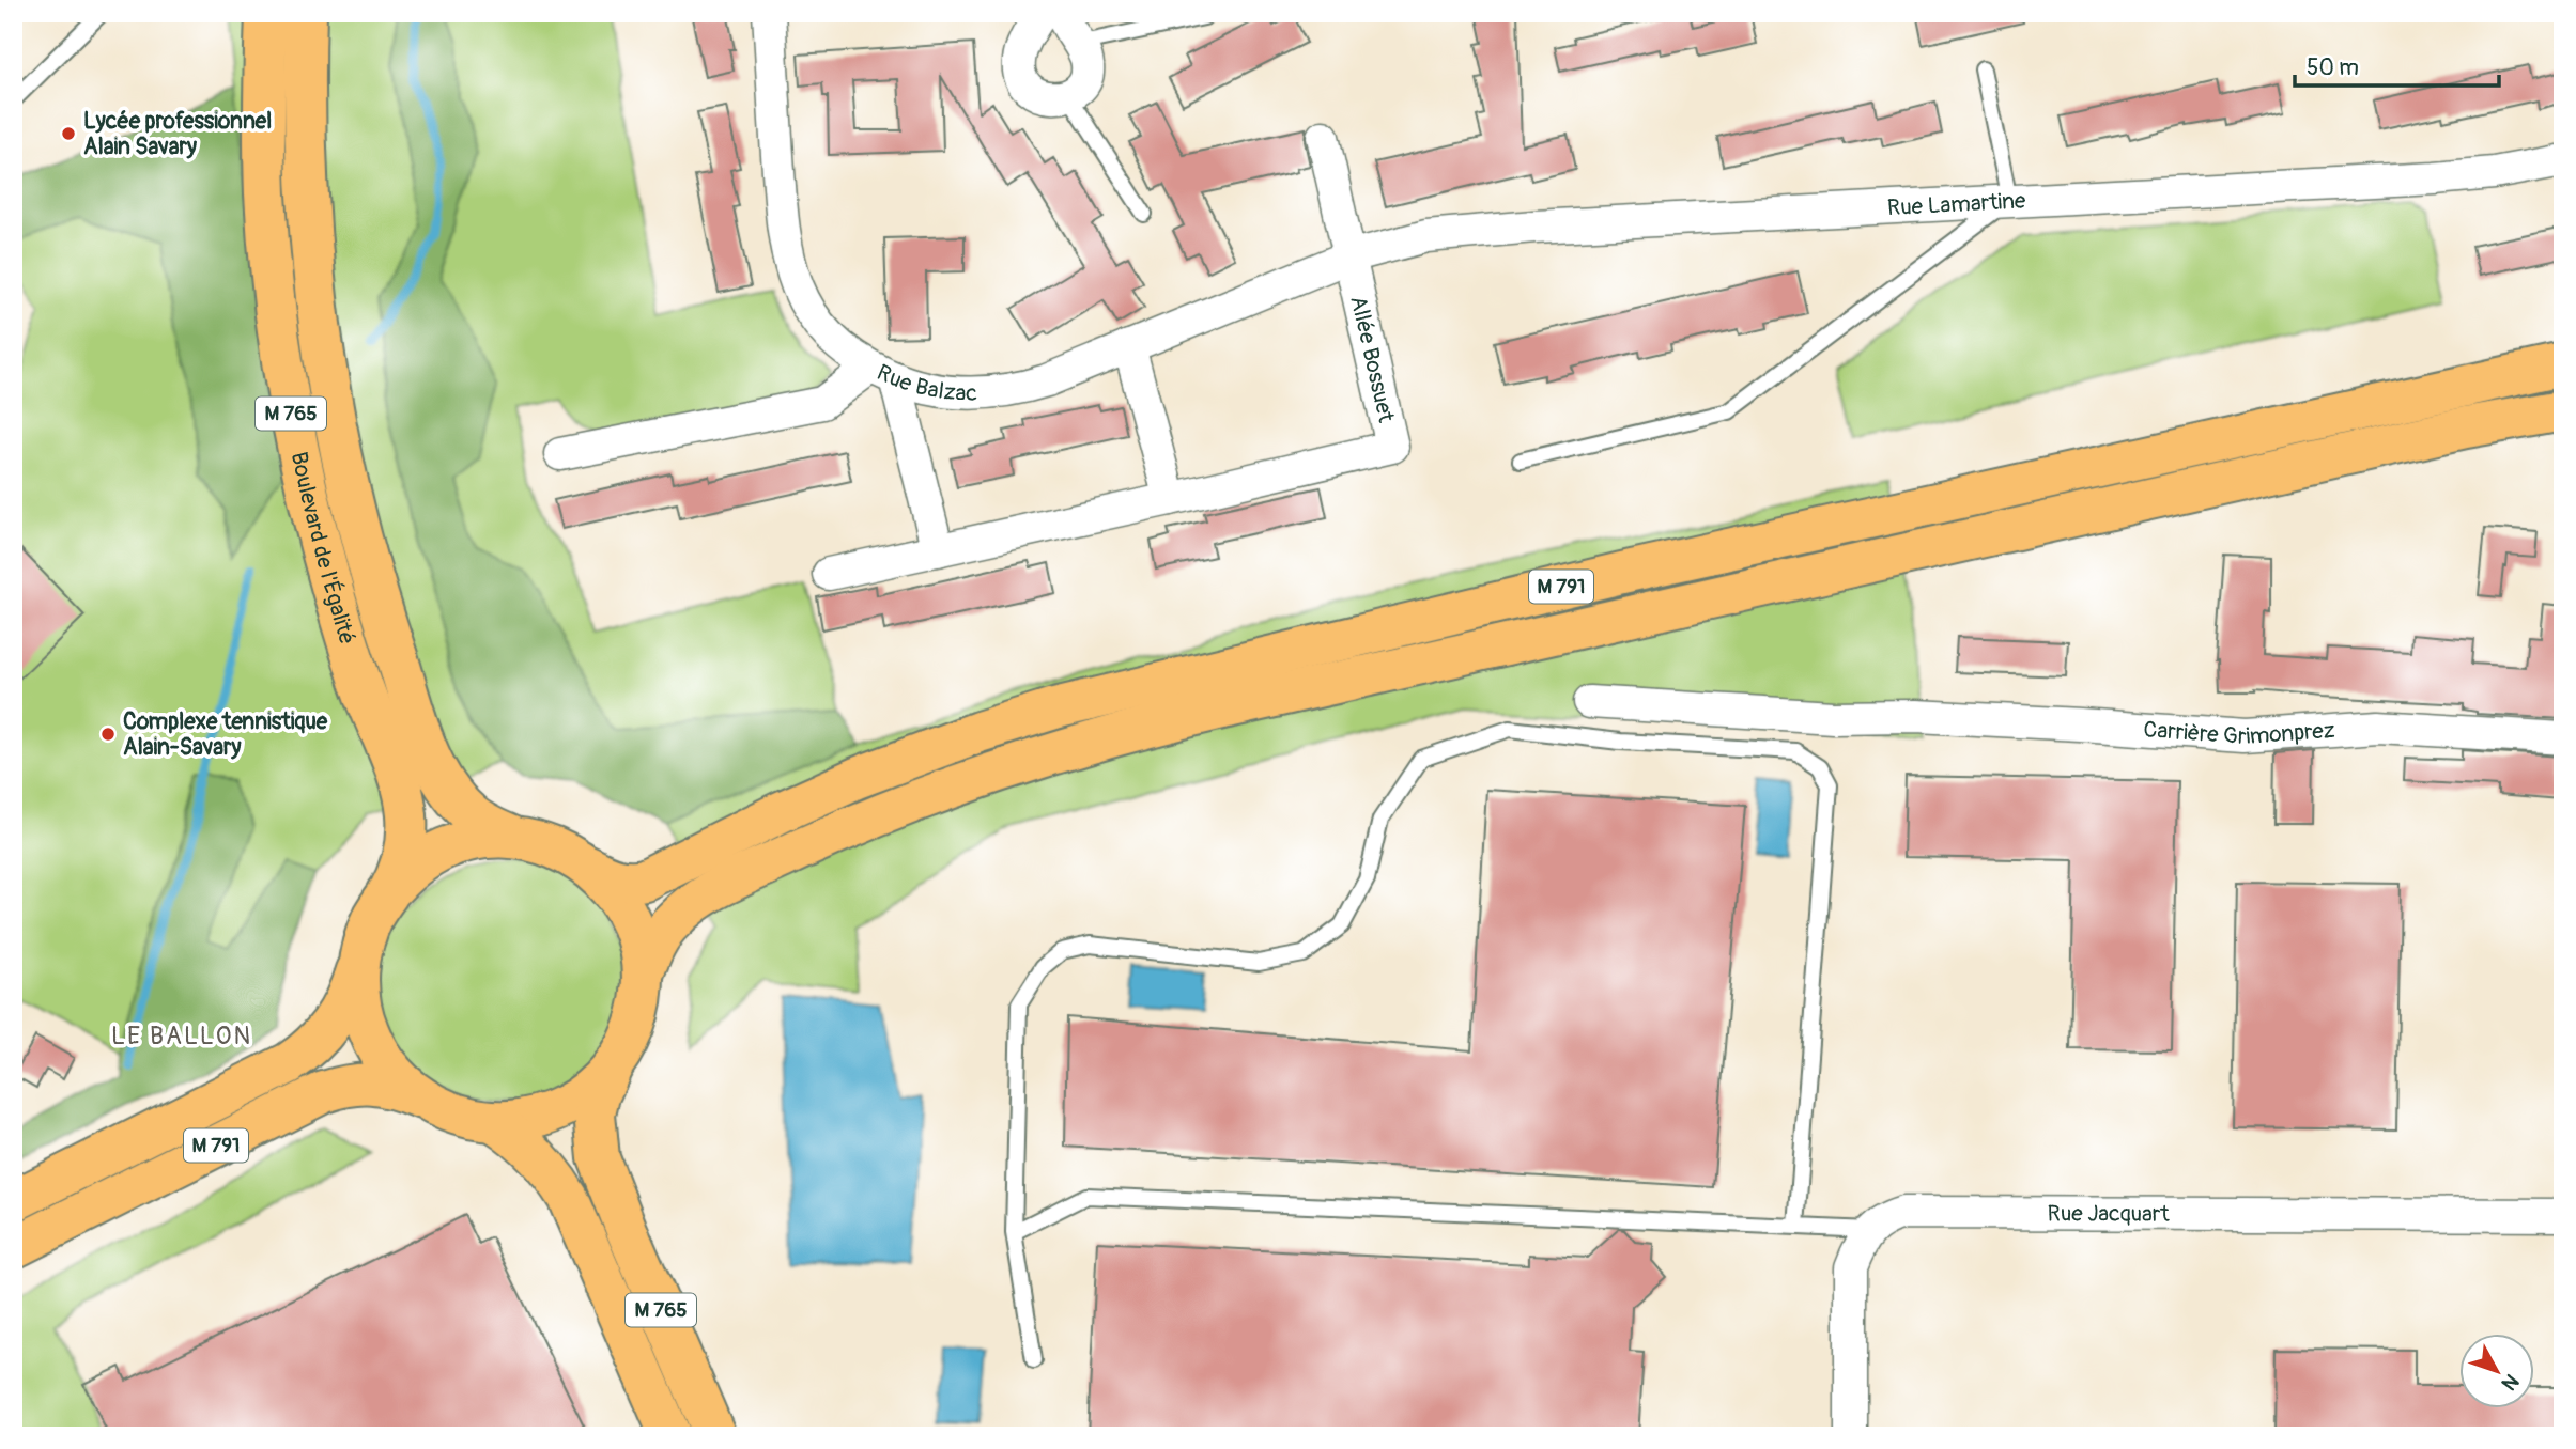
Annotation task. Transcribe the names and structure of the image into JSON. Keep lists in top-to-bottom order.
{
  "streets": {
    "main road": ["M 765", "Boulevard de l'Égalité", "M 791"],
    "street": [
      "Rue Lamartine",
      "Allée Bossuet",
      "Rue Balzac",
      "Carrière Grimonprez",
      "Rue Jacquart"
    ]
  },
  "crossings": [
    ["Rue Lamartine", "Allée Bossuet"],
    ["Rue Lamartine", "Rue Balzac"],
    ["Allée Bossuet", "Rue Balzac"],
    ["M 765", "Boulevard de l'Égalité"],
    ["Boulevard de l'Égalité", "M 791"]
  ],
  "districts": ["LE BALLON"],
  "places": ["Lycée professionnel Alain Savary", "Complexe tennistique Alain-Savary"],
  "scale_bar": "50 m",
  "north": "bottom right"
}
